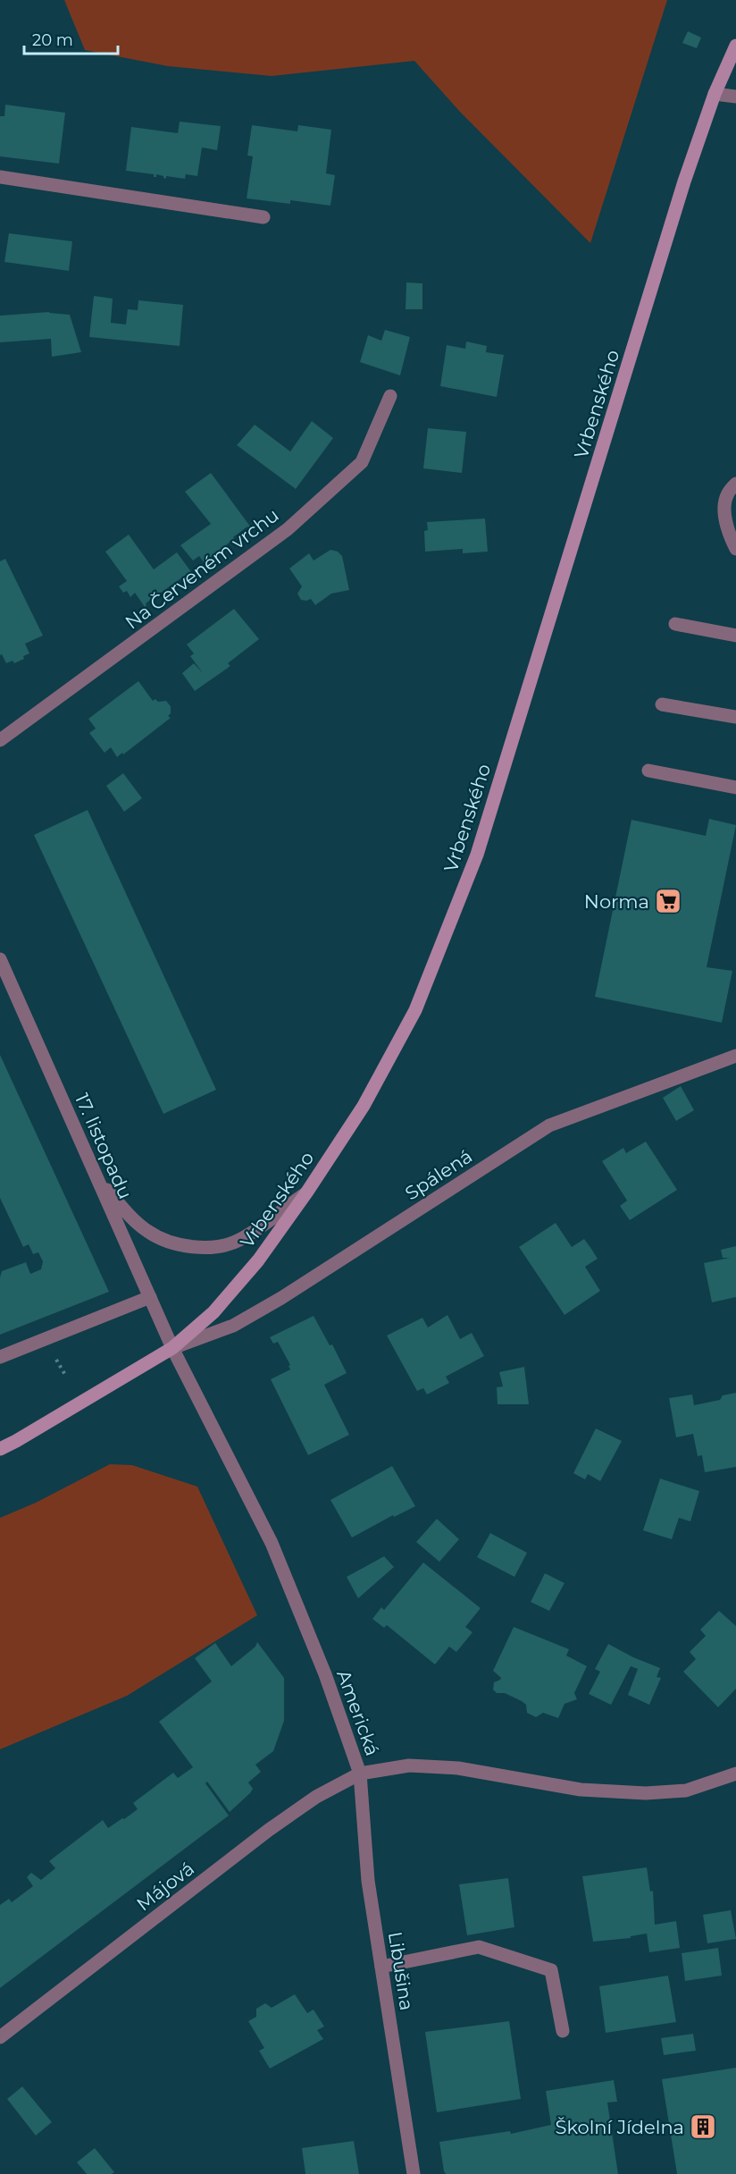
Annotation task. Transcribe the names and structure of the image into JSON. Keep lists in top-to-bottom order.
{
  "streets": {
    "main road": ["Vrbenského"],
    "street": [
      "Na Červeném vrchu",
      "17. listopadu",
      "Spálená",
      "Americká",
      "Májová",
      "Libušina"
    ]
  },
  "crossings": [
    ["Vrbenského", "17. listopadu"],
    ["Vrbenského", "Spálená"],
    ["Vrbenského", "Americká"],
    ["17. listopadu", "Spálená"],
    ["17. listopadu", "Americká"],
    ["Spálená", "Americká"],
    ["Americká", "Májová"],
    ["Americká", "Libušina"],
    ["Májová", "Libušina"]
  ],
  "places": {
    "supermarket": ["Norma"],
    "building": ["Školní Jídelna"]
  },
  "scale_bar": "20 m"
}
